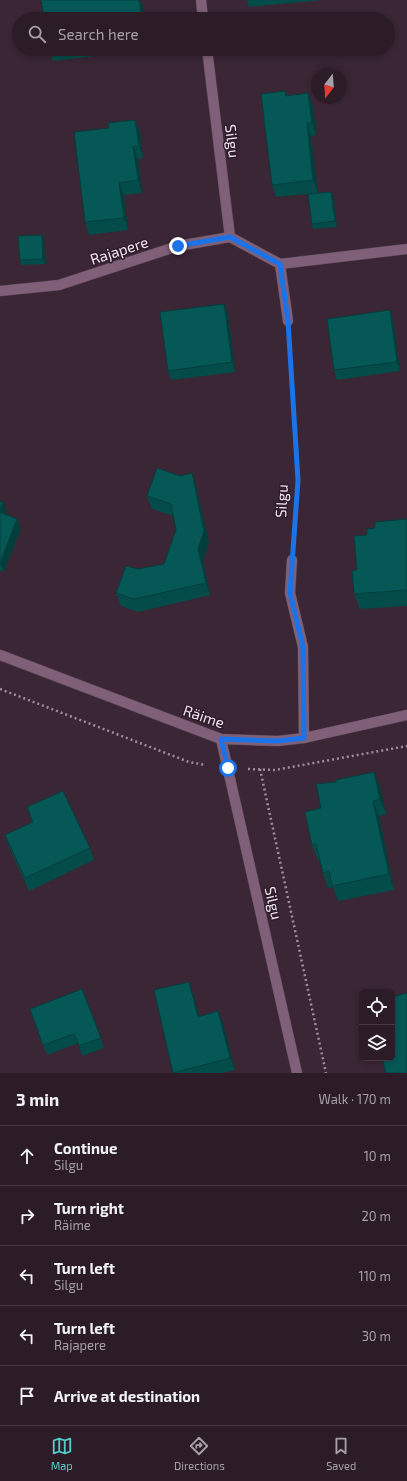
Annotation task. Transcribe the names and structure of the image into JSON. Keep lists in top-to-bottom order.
{
  "streets": {
    "street": ["Silgu", "Rajapere", "Räime"]
  },
  "crossings": [
    ["Silgu", "Rajapere"],
    ["Silgu", "Räime"]
  ],
  "north": "bottom",
  "page": {
    "search": "Search here",
    "heading": ["3 min", "Walk · 170 m"],
    "list": [
      ["Continue", "Silgu", "10 m"],
      ["Turn right", "Räime", "20 m"],
      ["Turn left", "Silgu", "110 m"],
      ["Turn left", "Rajapere", "30 m"],
      "Arrive at destination"
    ],
    "nav": ["Map", "Directions", "Saved"]
  }
}
